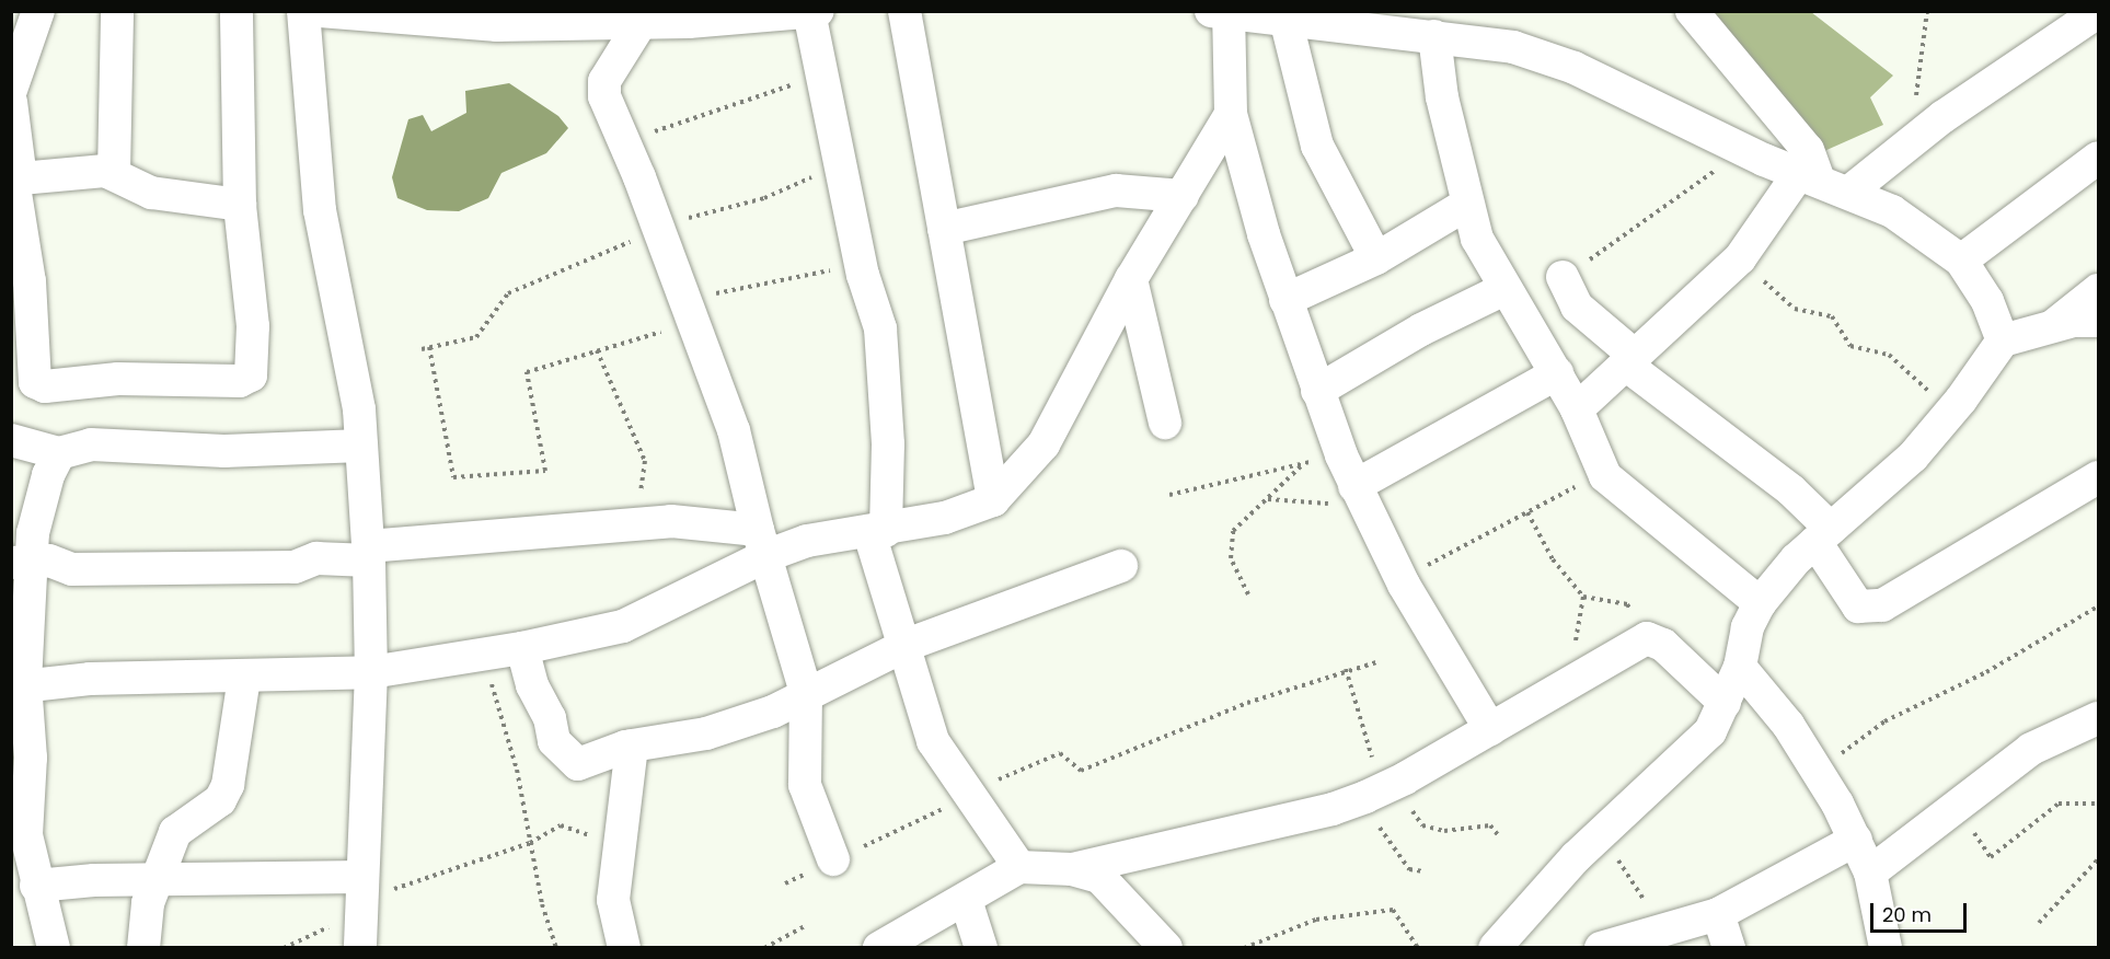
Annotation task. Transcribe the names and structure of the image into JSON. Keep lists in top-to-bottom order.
{
  "scale_bar": "20 m"
}
